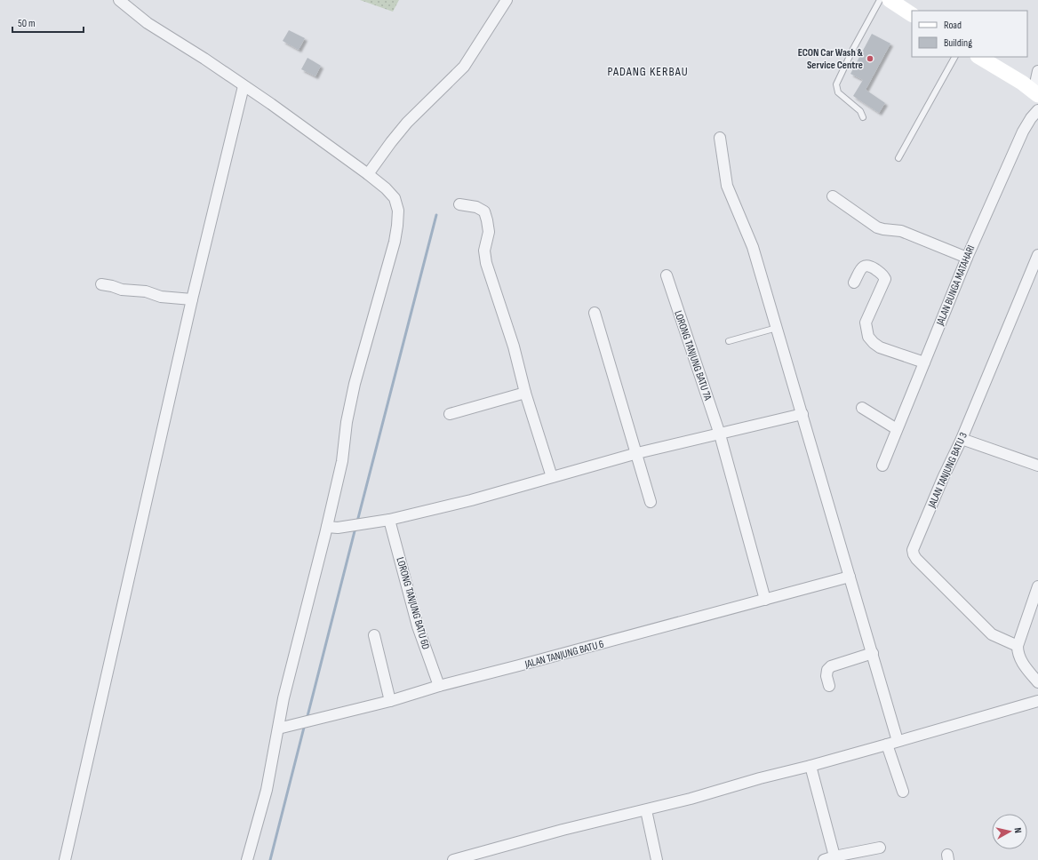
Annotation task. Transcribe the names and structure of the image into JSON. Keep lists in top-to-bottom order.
{
  "streets": {
    "street": [
      "JALAN BUNGA MATAHARI",
      "LORONG TANJUNG BATU 7A",
      "JALAN TANJUNG BATU 3",
      "LORONG TANJUNG BATU 6D",
      "JALAN TANJUNG BATU 6"
    ]
  },
  "crossings": [
    ["LORONG TANJUNG BATU 7A", "JALAN TANJUNG BATU 6"],
    ["LORONG TANJUNG BATU 6D", "JALAN TANJUNG BATU 6"]
  ],
  "districts": ["PADANG KERBAU"],
  "places": ["ECON Car Wash & Service Centre"],
  "legend": ["Road", "Building"],
  "scale_bar": "50 m",
  "north": "right"
}
